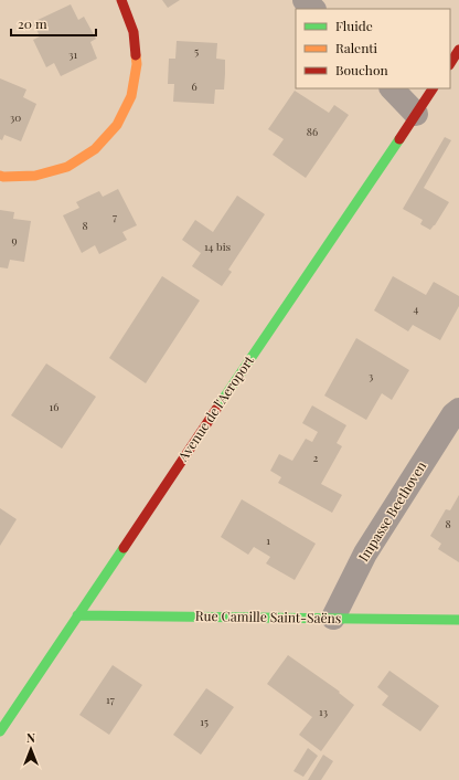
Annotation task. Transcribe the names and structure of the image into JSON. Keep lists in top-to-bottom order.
{
  "streets": {
    "street": ["Avenue de l'Aeroport", "Impasse Beethoven", "Rue Camille Saint-Saëns"]
  },
  "crossings": [
    ["Avenue de l'Aeroport", "Rue Camille Saint-Saëns"],
    ["Impasse Beethoven", "Rue Camille Saint-Saëns"]
  ],
  "house_numbers": [
    "5",
    "31",
    "6",
    "30",
    "86",
    "7",
    "8",
    "9",
    "14 bis",
    "4",
    "3",
    "16",
    "2",
    "8",
    "1",
    "17",
    "13",
    "15"
  ],
  "legend": ["Fluide", "Ralenti", "Bouchon"],
  "scale_bar": "20 m",
  "north": "top"
}
